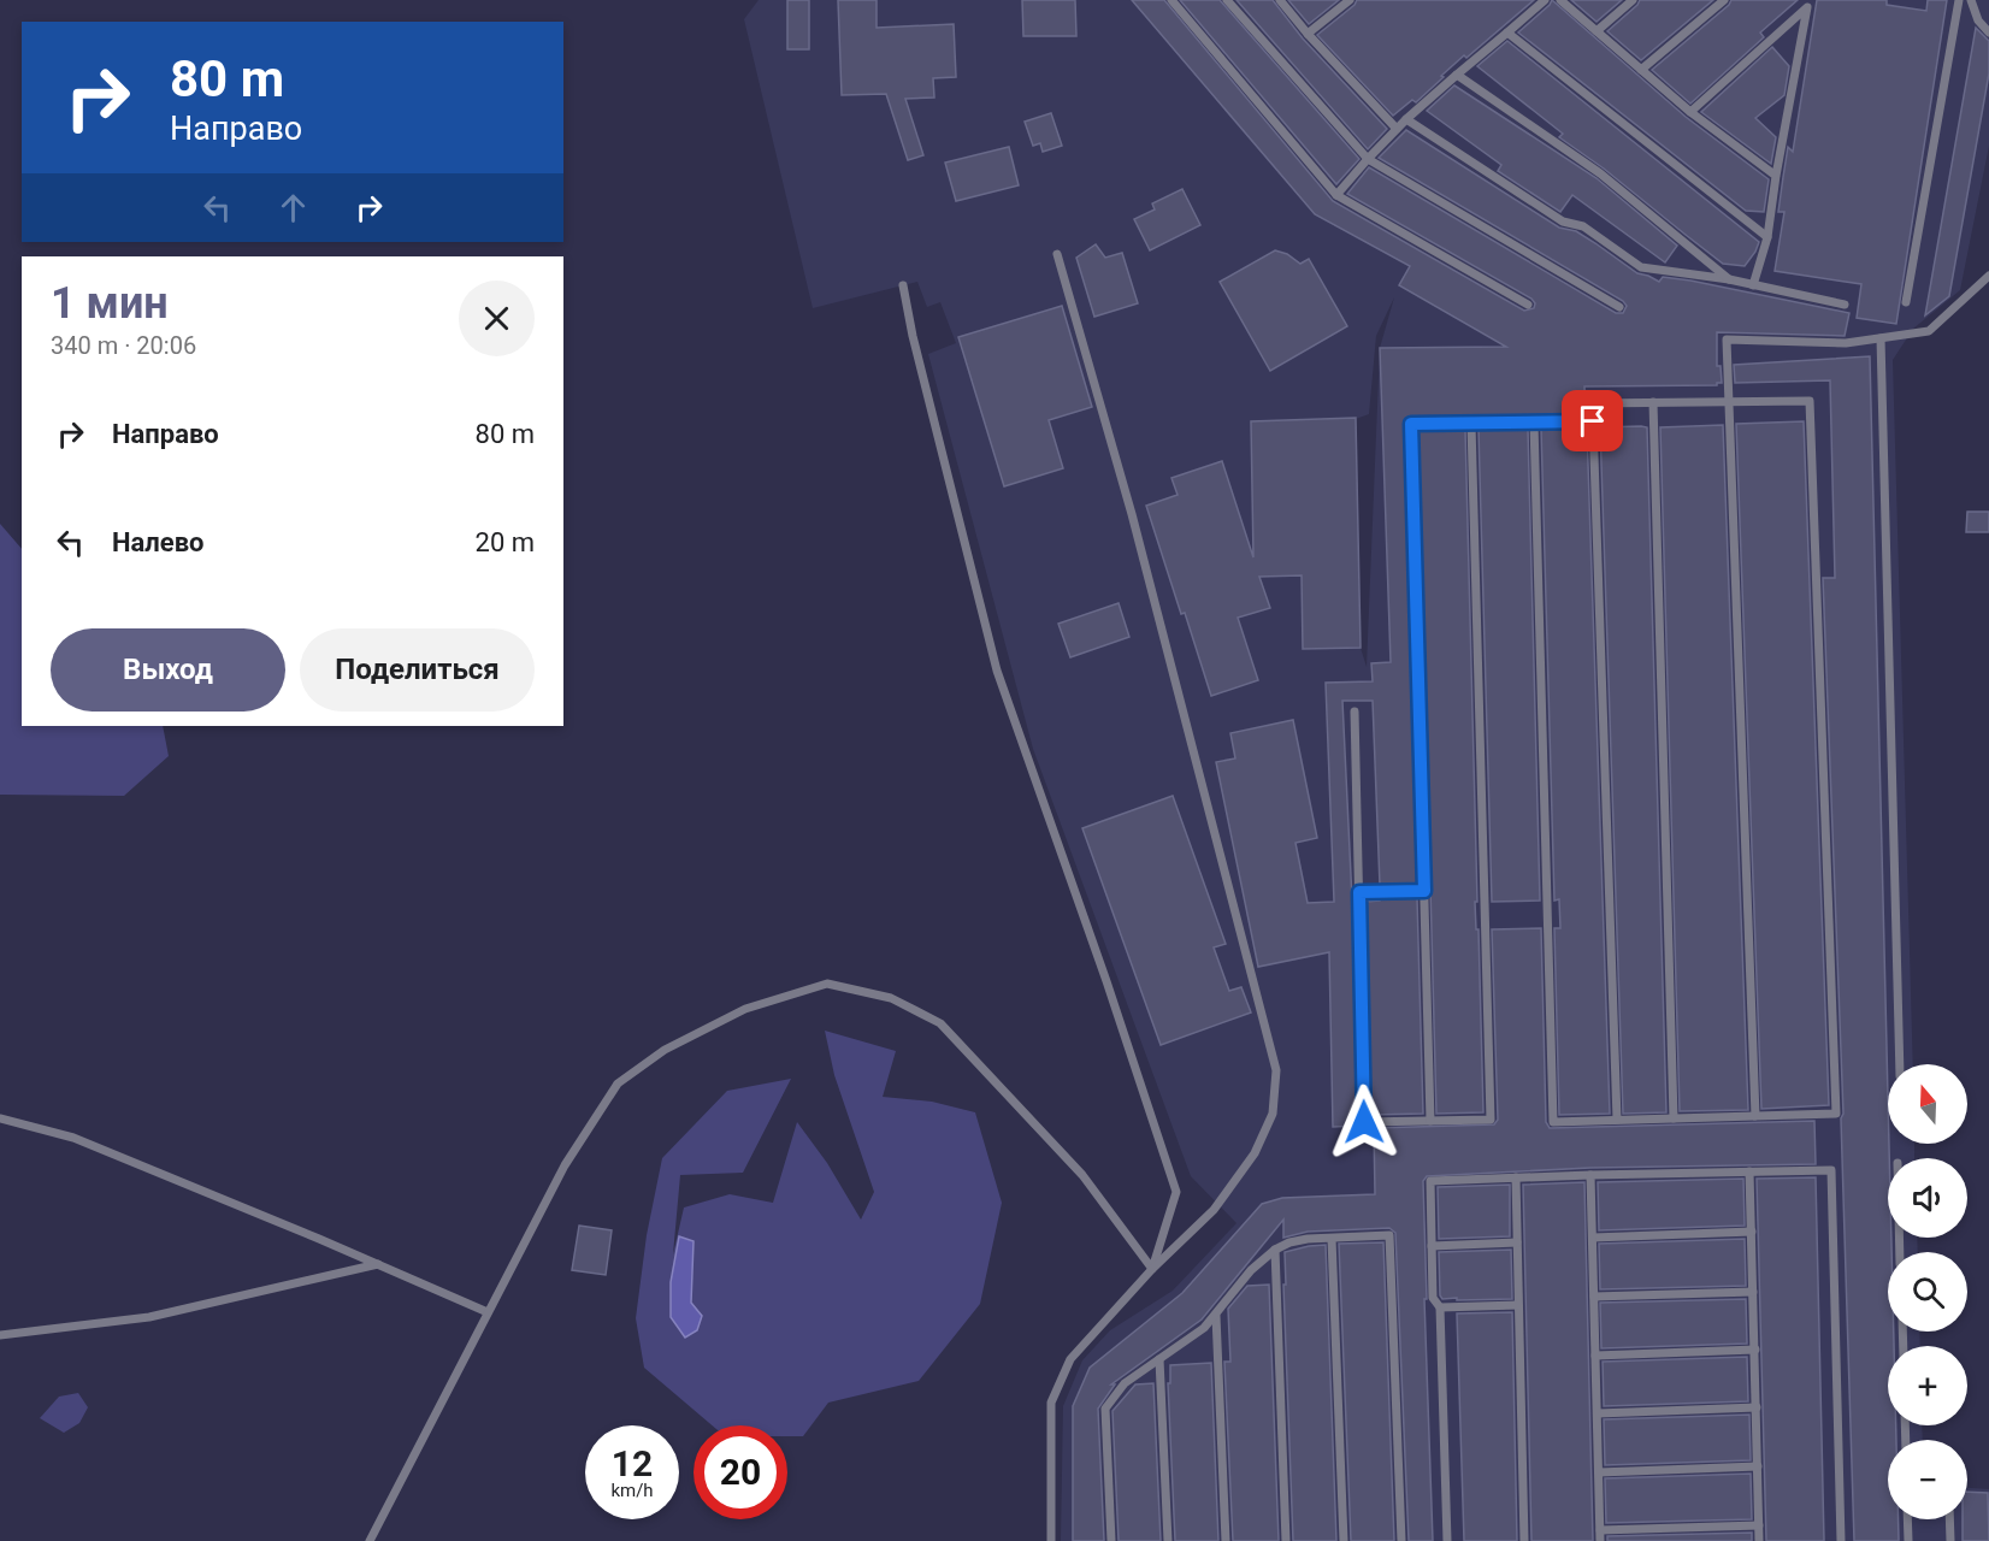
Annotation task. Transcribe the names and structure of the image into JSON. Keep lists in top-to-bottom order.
{
  "north": "top",
  "page": {
    "turn": ["80 m", "Направо"],
    "heading": ["1 мин", "340 m · 20:06"],
    "list": [
      {
        "name": "Направо",
        "value": "80 m"
      },
      {
        "name": "Налево",
        "value": "20 m"
      }
    ],
    "buttons": ["Выход", "Поделиться"],
    "map_buttons": ["+", "−"],
    "speed": "12 km/h",
    "limit": "20"
  }
}
